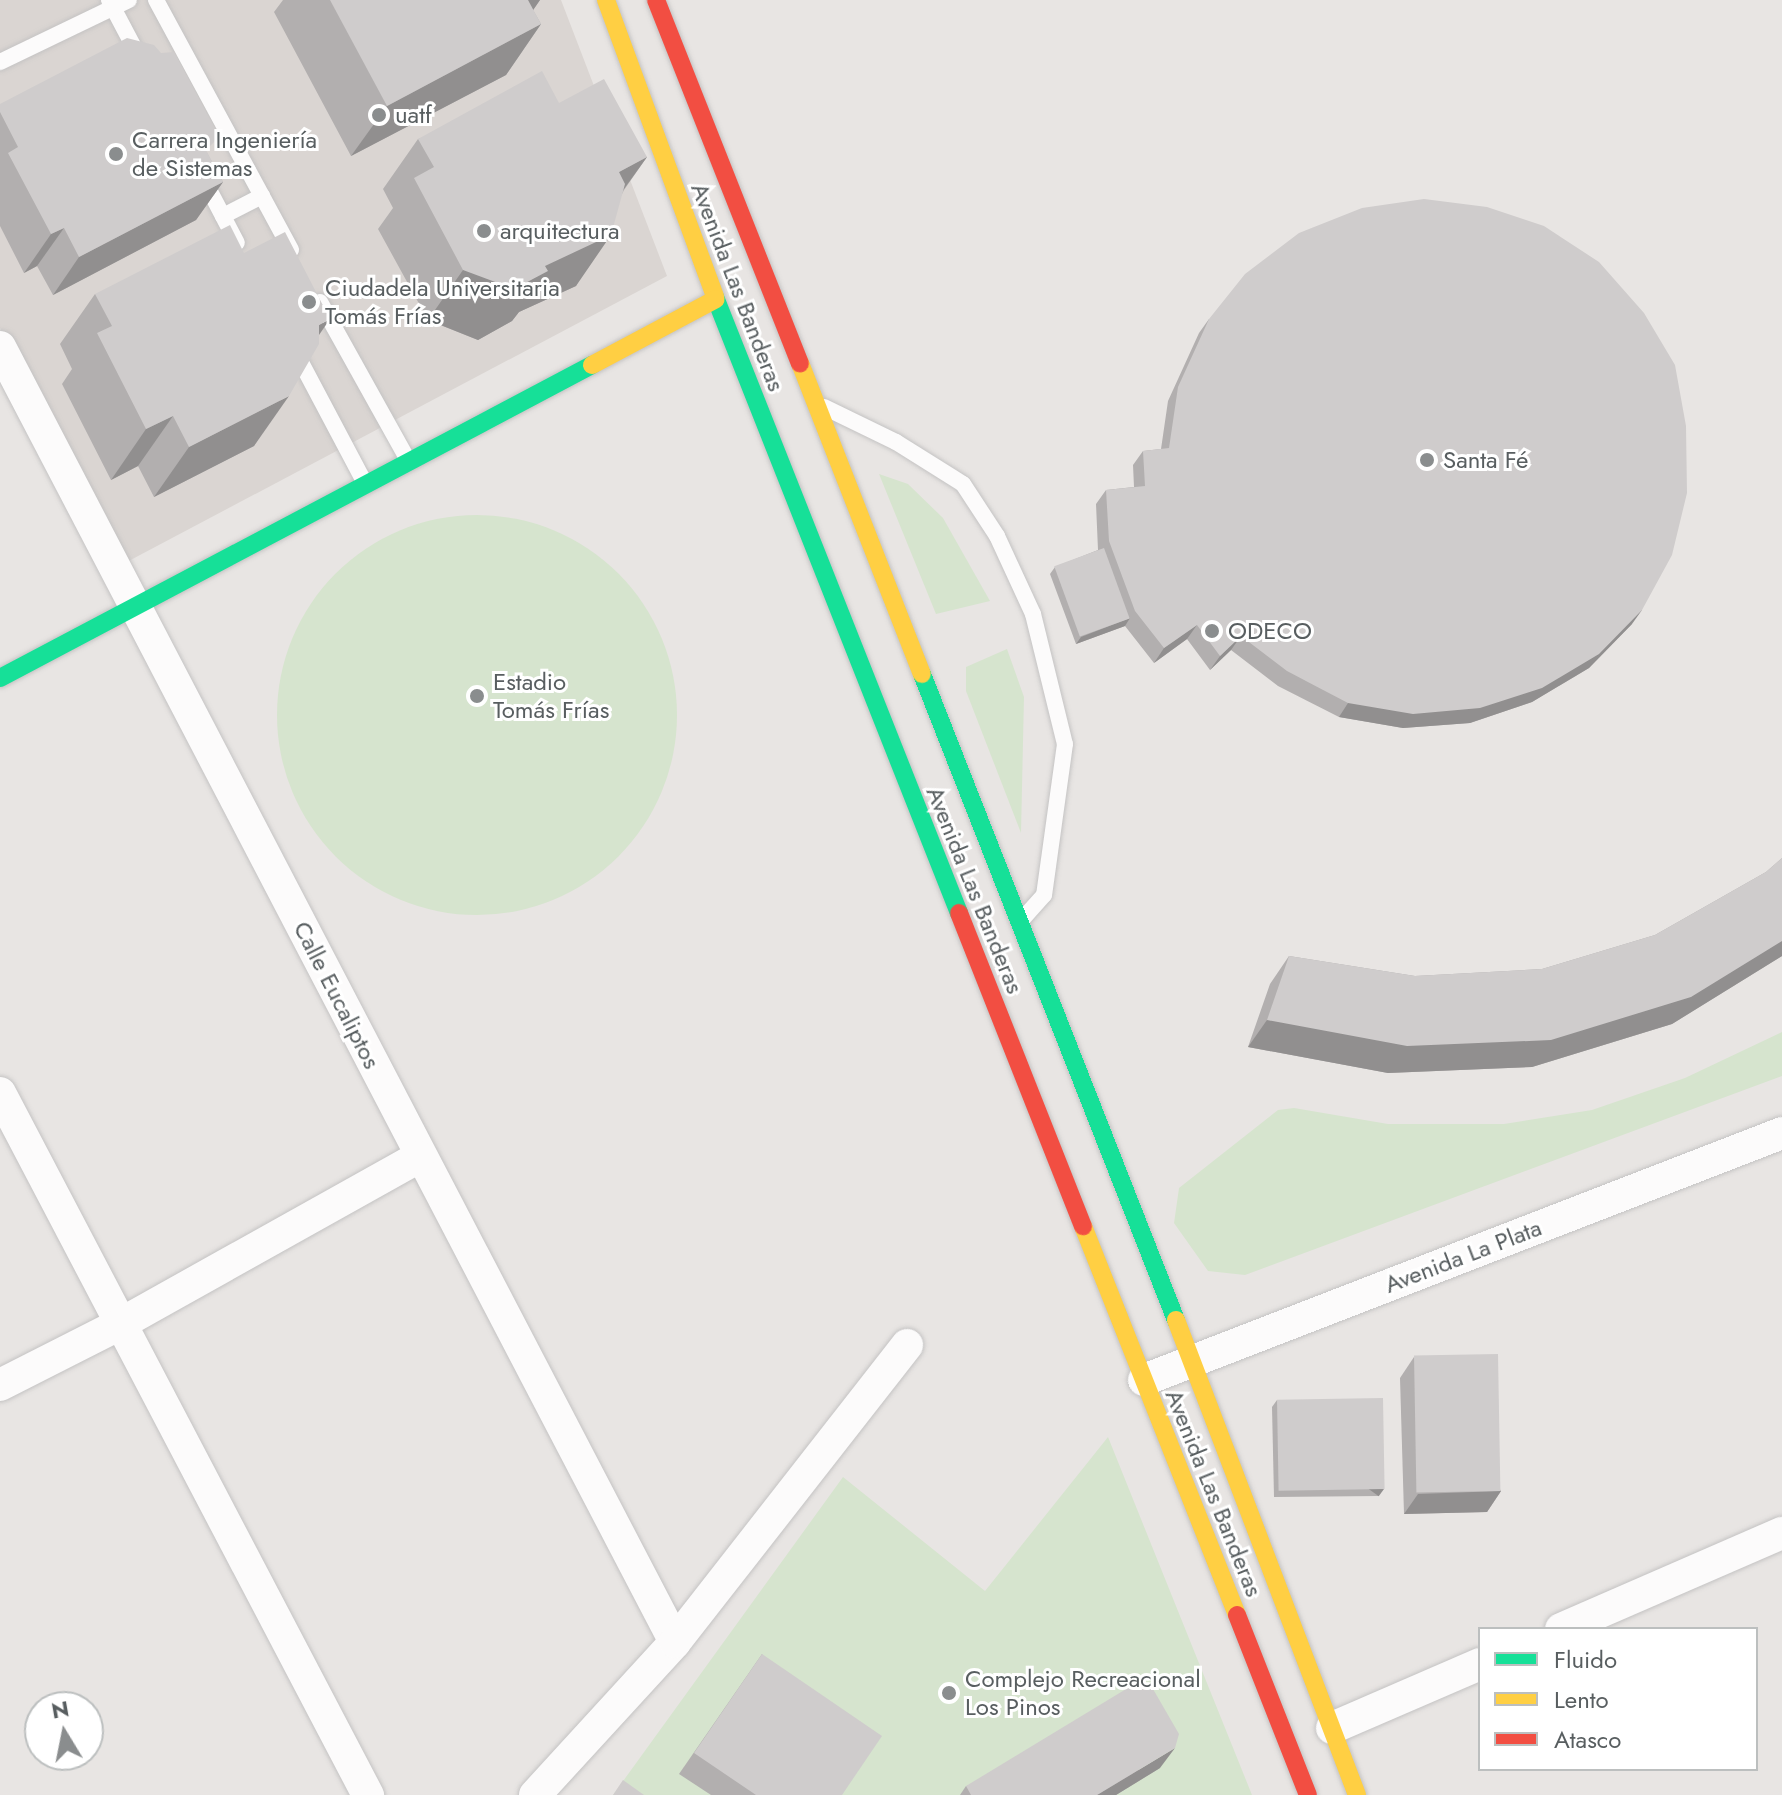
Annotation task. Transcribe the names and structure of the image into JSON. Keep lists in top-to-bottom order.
{
  "streets": {
    "main road": ["Avenida Las Banderas"],
    "street": ["Calle Eucaliptos", "Avenida La Plata"]
  },
  "crossings": [
    ["Avenida Las Banderas", "Avenida La Plata"]
  ],
  "places": [
    "uatf",
    "Carrera Ingeniería de Sistemas",
    "arquitectura",
    "Ciudadela Universitaria Tomás Frías",
    "Santa Fé",
    "ODECO",
    "Estadio Tomás Frías",
    "Complejo Recreacional Los Pinos"
  ],
  "legend": ["Fluido", "Lento", "Atasco"],
  "north": "top"
}
